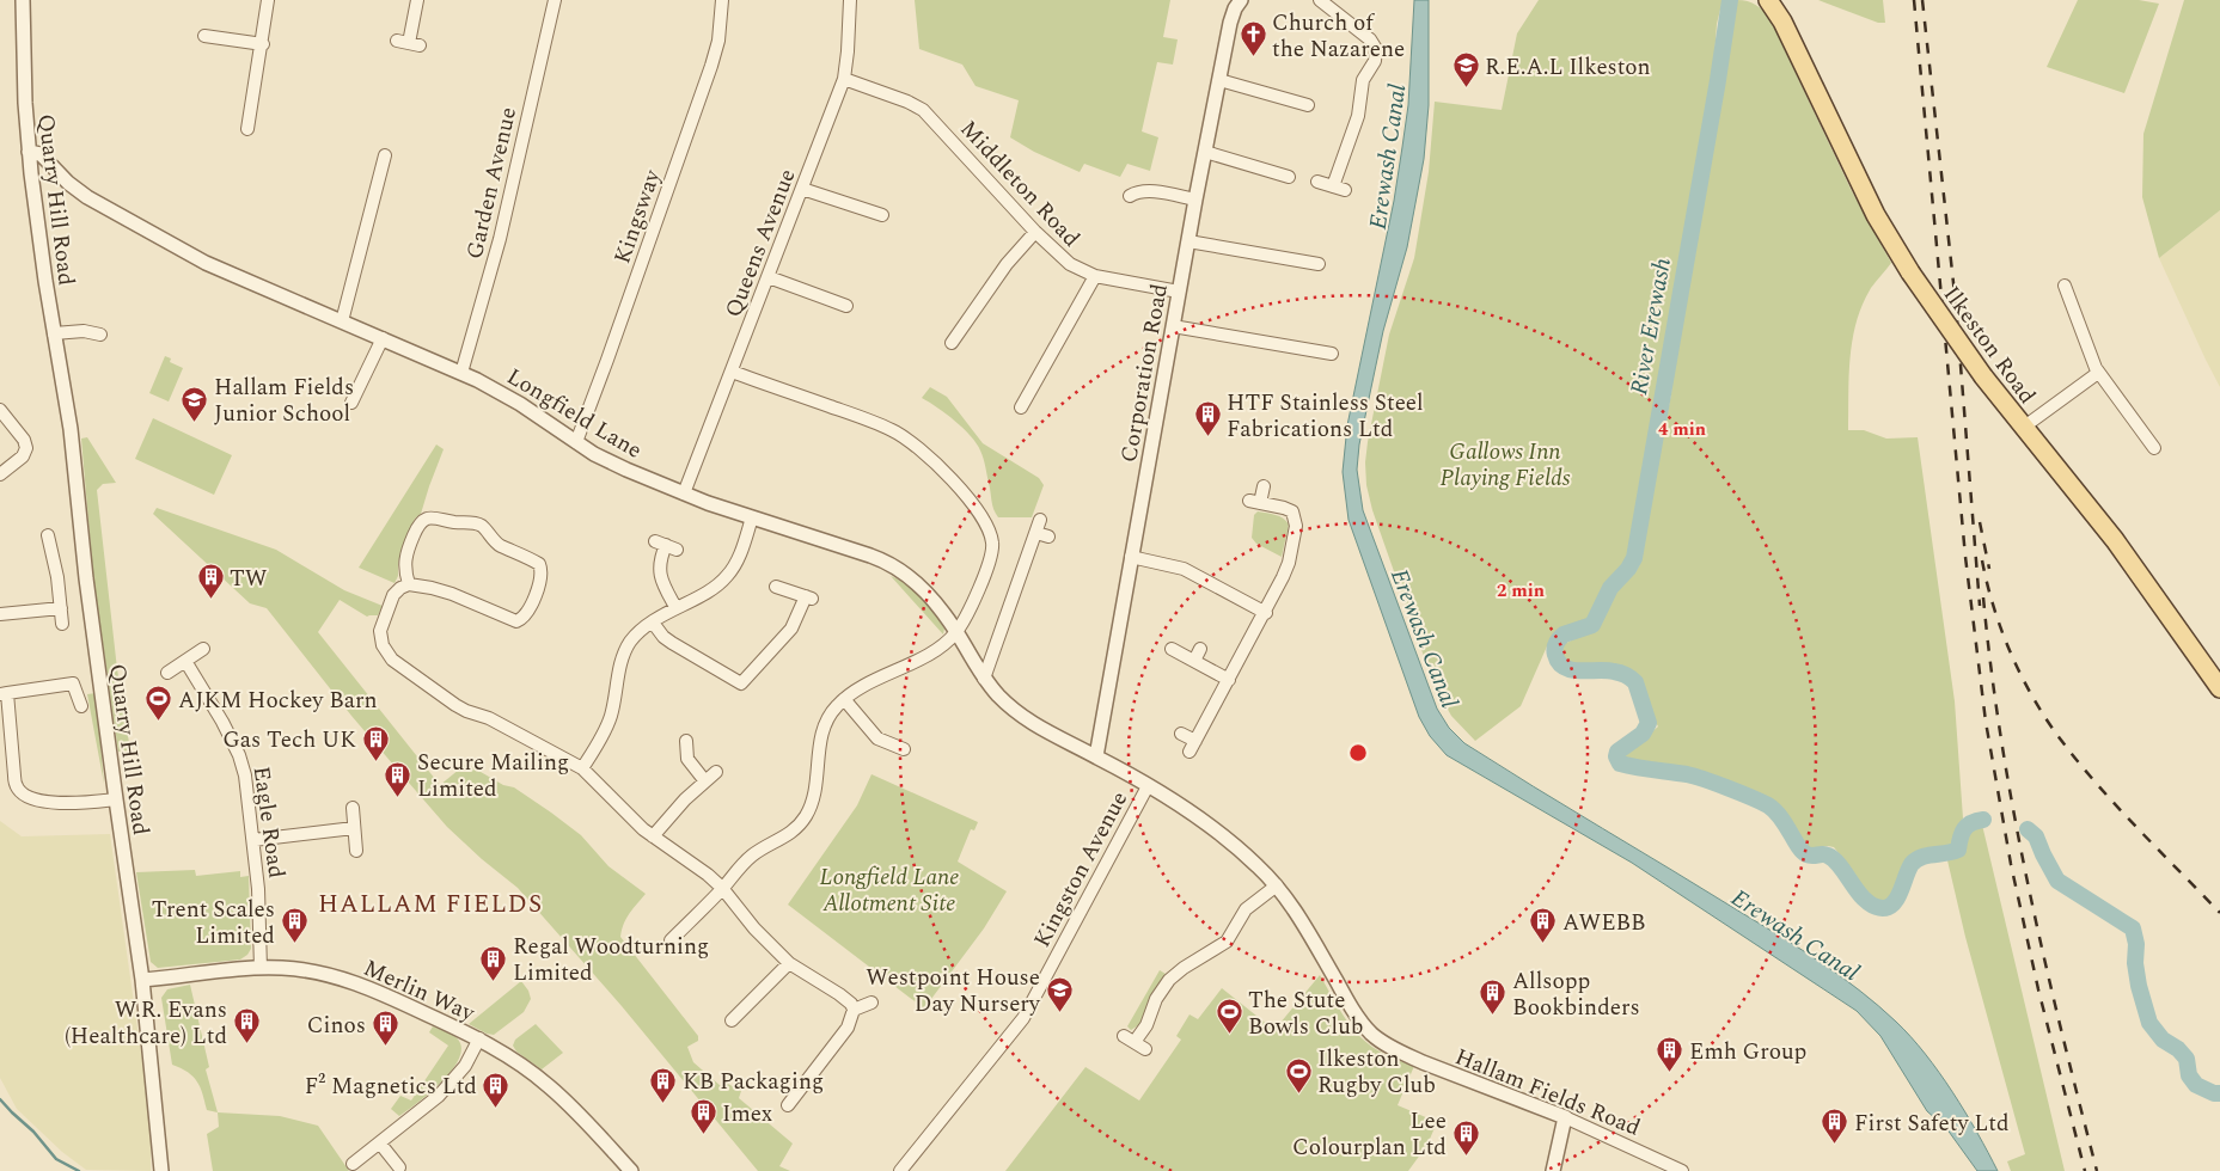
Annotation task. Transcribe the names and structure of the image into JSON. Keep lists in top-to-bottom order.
{
  "streets": {
    "main road": ["Ilkeston Road"],
    "street": [
      "Garden Avenue",
      "Middleton Road",
      "Quarry Hill Road",
      "Kingsway",
      "Queens Avenue",
      "Corporation Road",
      "Longfield Lane",
      "Eagle Road",
      "Kingston Avenue",
      "Merlin Way",
      "Hallam Fields Road"
    ]
  },
  "crossings": [
    ["Garden Avenue", "Longfield Lane"],
    ["Middleton Road", "Queens Avenue"],
    ["Middleton Road", "Corporation Road"],
    ["Quarry Hill Road", "Longfield Lane"],
    ["Quarry Hill Road", "Merlin Way"],
    ["Kingsway", "Longfield Lane"],
    ["Queens Avenue", "Longfield Lane"],
    ["Corporation Road", "Longfield Lane"],
    ["Corporation Road", "Hallam Fields Road"],
    ["Longfield Lane", "Hallam Fields Road"],
    ["Eagle Road", "Merlin Way"],
    ["Kingston Avenue", "Hallam Fields Road"]
  ],
  "districts": ["HALLAM FIELDS"],
  "water": ["Erewash Canal", "River Erewash"],
  "parks": ["Gallows Inn Playing Fields", "Longfield Lane Allotment Site"],
  "places": {
    "church": ["Church of the Nazarene"],
    "school or university": ["R.E.A.L Ilkeston", "Hallam Fields Junior School", "Westpoint House Day Nursery"],
    "building": [
      "HTF Stainless Steel Fabrications Ltd",
      "TW",
      "Gas Tech UK",
      "Secure Mailing Limited",
      "Trent Scales Limited",
      "AWEBB",
      "Regal Woodturning Limited",
      "Allsopp Bookbinders",
      "W.R. Evans (Healthcare) Ltd",
      "Cinos",
      "Emh Group",
      "KB Packaging",
      "F² Magnetics Ltd",
      "Imex",
      "First Safety Ltd",
      "Lee Colourplan Ltd"
    ],
    "sports": ["AJKM Hockey Barn", "The Stute Bowls Club", "Ilkeston Rugby Club"]
  },
  "rings": ["4 min", "2 min"]
}
